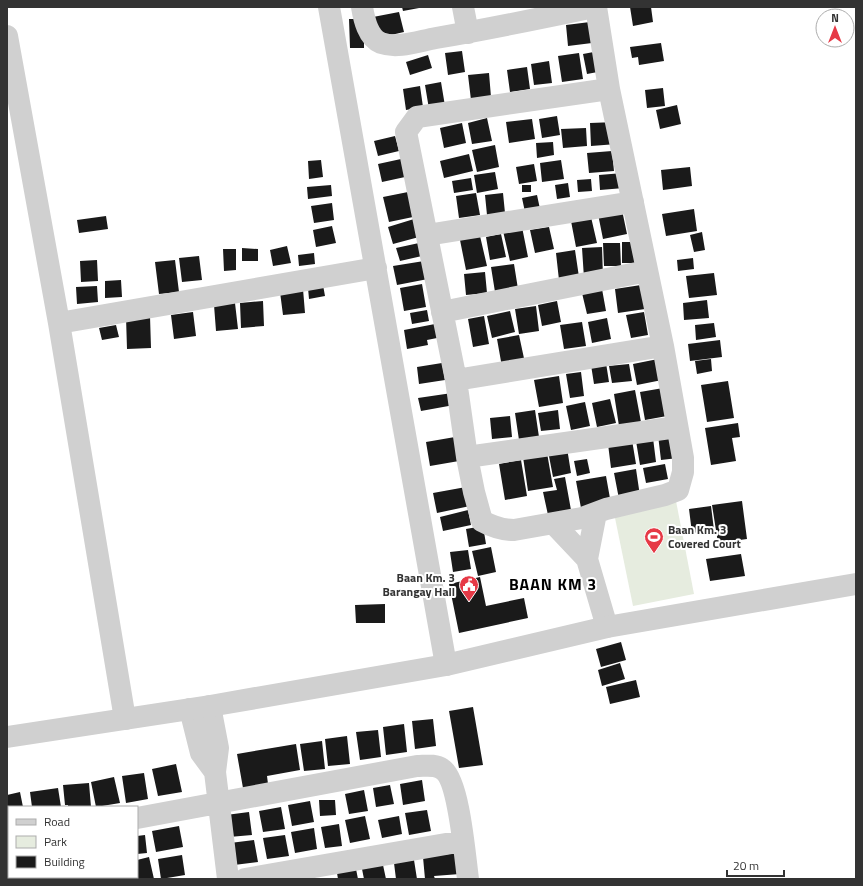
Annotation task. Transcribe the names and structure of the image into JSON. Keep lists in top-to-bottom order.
{
  "districts": ["BAAN KM 3"],
  "places": {
    "sports": ["Baan Km. 3 Covered Court"],
    "public building": ["Baan Km. 3 Barangay Hall"]
  },
  "legend": ["Road", "Park", "Building"],
  "scale_bar": "20 m",
  "north": "top"
}
